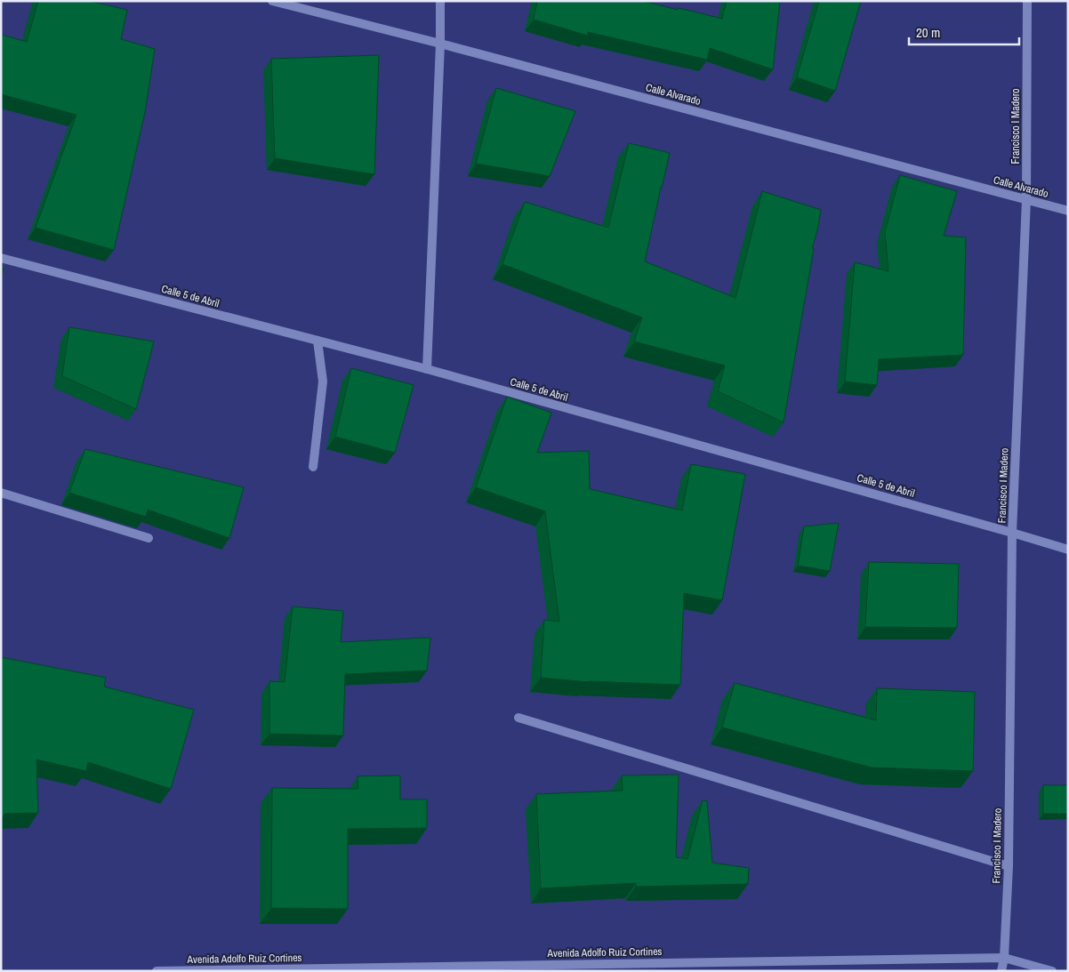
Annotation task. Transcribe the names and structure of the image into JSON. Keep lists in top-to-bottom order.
{
  "streets": {
    "street": [
      "Calle Alvarado",
      "Francisco I Madero",
      "Calle 5 de Abril",
      "Avenida Adolfo Ruiz Cortines"
    ]
  },
  "crossings": [
    ["Calle Alvarado", "Francisco I Madero"],
    ["Francisco I Madero", "Calle 5 de Abril"],
    ["Francisco I Madero", "Avenida Adolfo Ruiz Cortines"]
  ],
  "scale_bar": "20 m"
}
